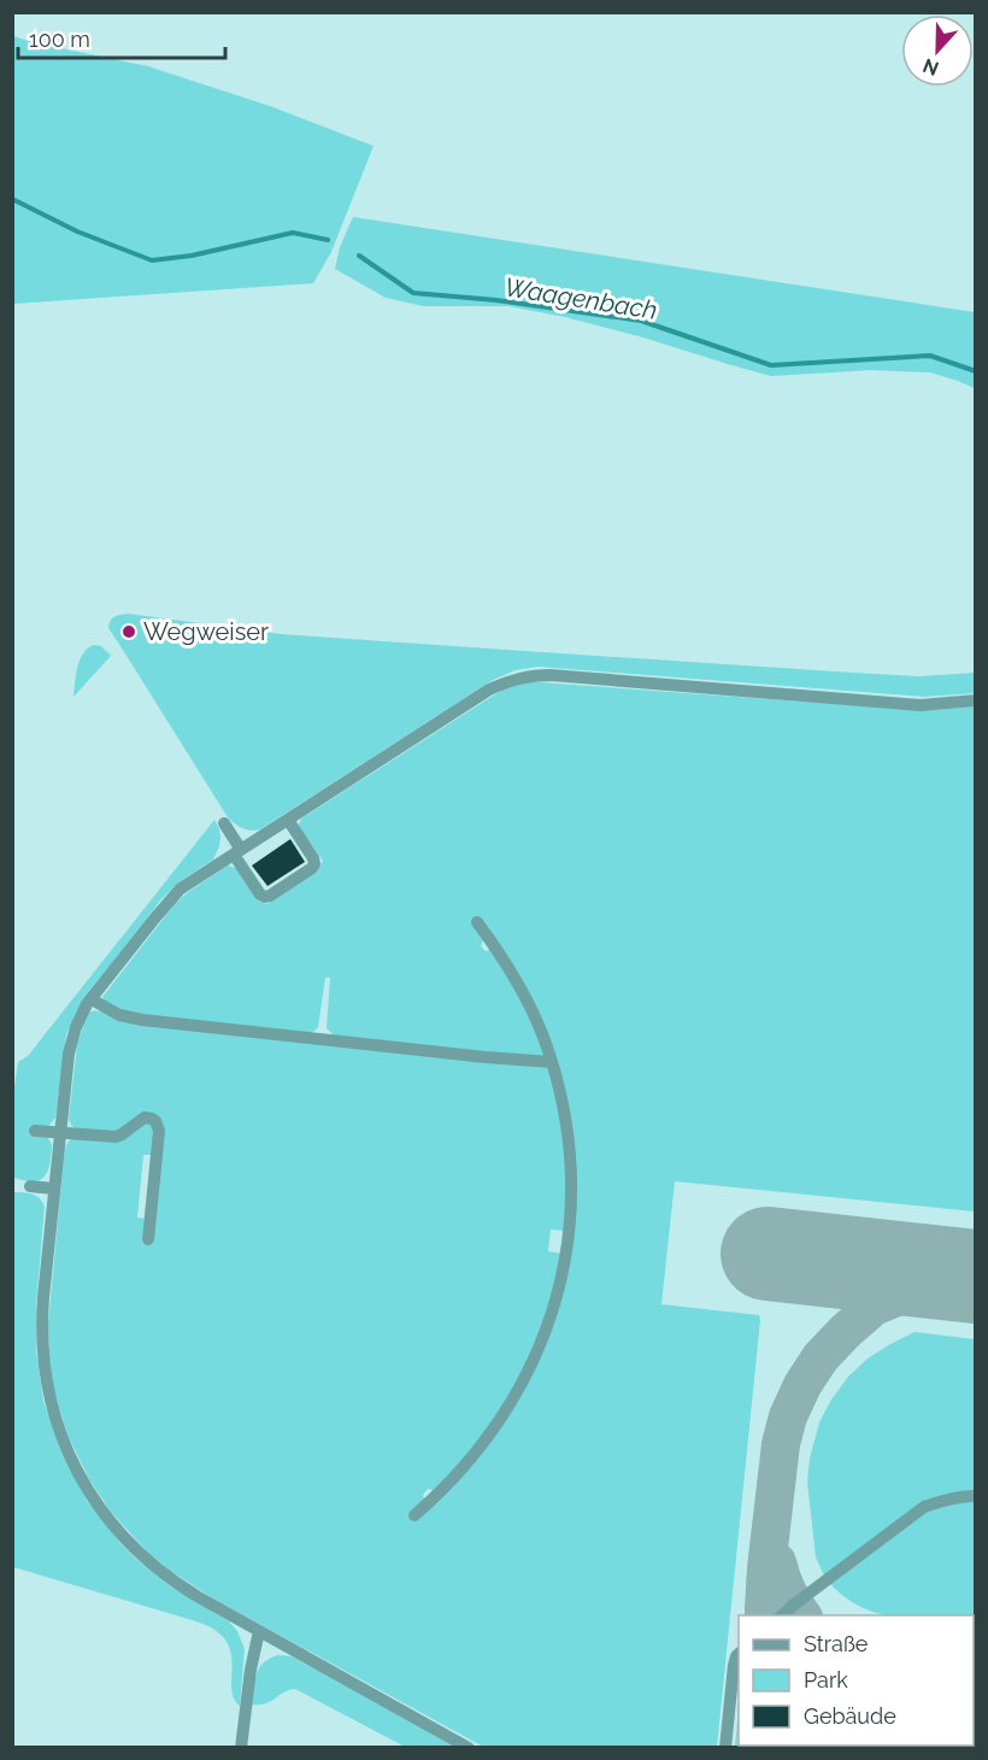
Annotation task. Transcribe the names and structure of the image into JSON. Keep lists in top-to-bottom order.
{
  "water": ["Waagenbach"],
  "places": ["Wegweiser"],
  "legend": ["Straße", "Park", "Gebäude"],
  "scale_bar": "100 m",
  "north": "bottom"
}
